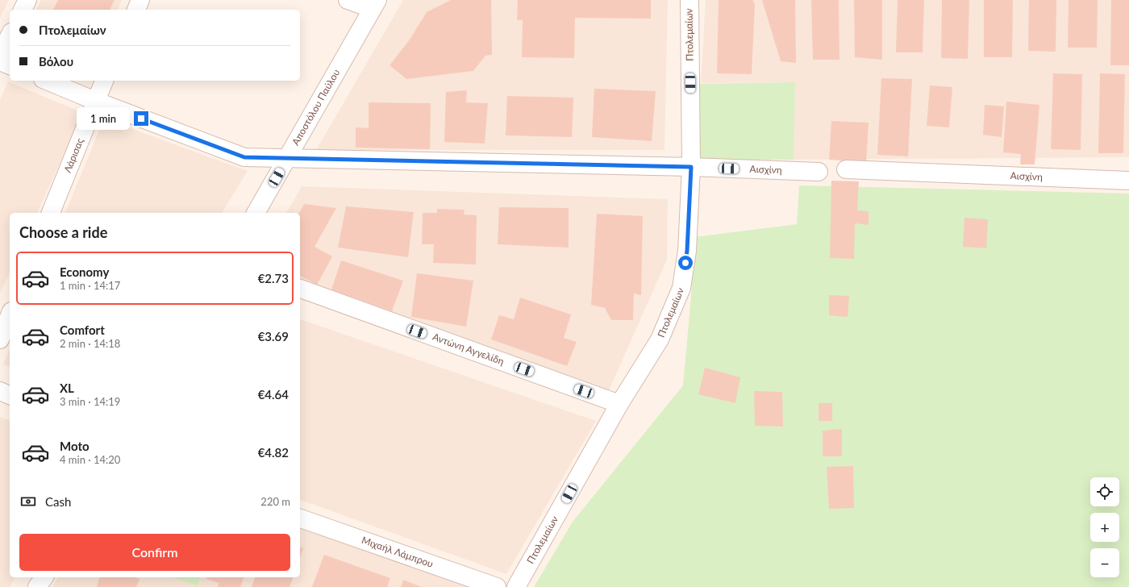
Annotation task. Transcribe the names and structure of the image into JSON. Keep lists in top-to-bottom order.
{
  "streets": {
    "street": [
      "Πτολεμαίων",
      "Αποστόλου Παύλου",
      "Λάρισας",
      "Αισχίνη",
      "Αντώνη Αγγελίδη",
      "Μιχαήλ Λάμπρου"
    ]
  },
  "crossings": [
    ["Πτολεμαίων", "Αισχίνη"],
    ["Πτολεμαίων", "Αντώνη Αγγελίδη"],
    ["Αποστόλου Παύλου", "Αισχίνη"],
    ["Λάρισας", "Αισχίνη"]
  ],
  "page": {
    "banner": ["Πτολεμαίων", "Βόλου"],
    "bubble": "1 min",
    "heading": "Choose a ride",
    "list": [
      {
        "name": "Economy",
        "note": "1 min · 14:17",
        "value": "€2.73"
      },
      {
        "name": "Comfort",
        "note": "2 min · 14:18",
        "value": "€3.69"
      },
      {
        "name": "XL",
        "note": "3 min · 14:19",
        "value": "€4.64"
      },
      {
        "name": "Moto",
        "note": "4 min · 14:20",
        "value": "€4.82"
      }
    ],
    "map_buttons": ["+", "−"],
    "pay": ["Cash", "220 m"],
    "buttons": "Confirm"
  }
}
